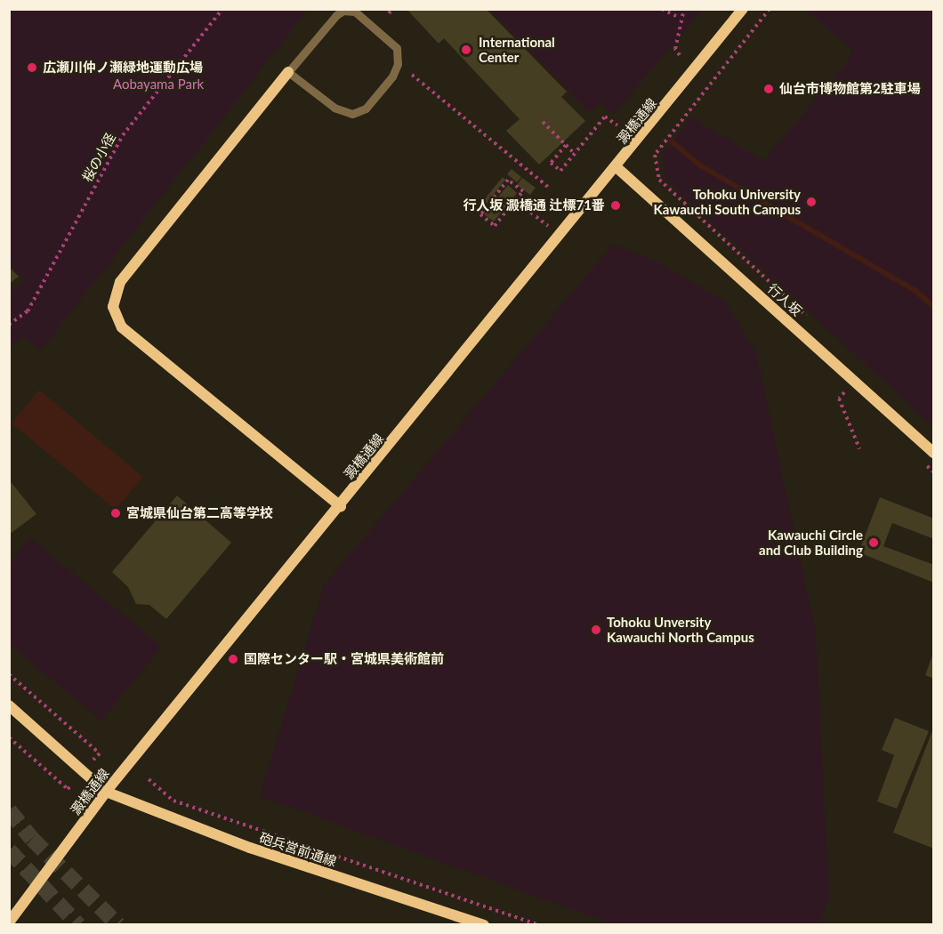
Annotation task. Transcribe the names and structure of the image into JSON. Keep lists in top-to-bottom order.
{
  "streets": {
    "street": ["澱橋通線", "行人坂", "砲兵営前通線"],
    "path": ["桜の小径"]
  },
  "crossings": [
    ["澱橋通線", "行人坂"],
    ["澱橋通線", "砲兵営前通線"]
  ],
  "parks": ["Aobayama Park"],
  "places": [
    "International Center",
    "広瀬川仲ノ瀬緑地運動広場",
    "仙台市博物館第2駐車場",
    "Tohoku University Kawauchi South Campus",
    "行人坂 澱橋通 辻標71番",
    "宮城県仙台第二高等学校",
    "Kawauchi Circle and Club Building",
    "Tohoku Unversity Kawauchi North Campus",
    "国際センター駅・宮城県美術館前"
  ]
}
